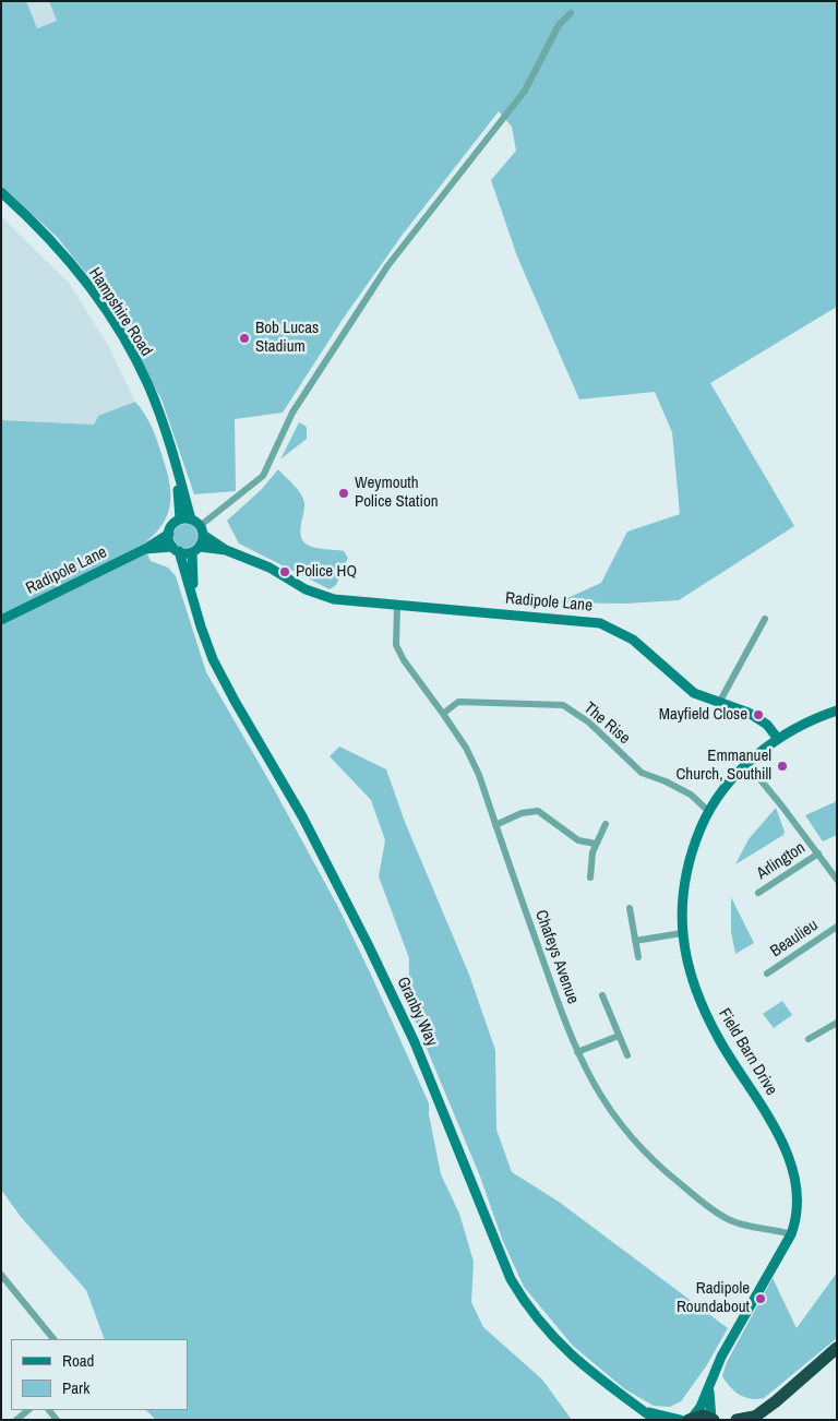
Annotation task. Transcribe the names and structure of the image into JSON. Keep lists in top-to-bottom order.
{
  "streets": {
    "main road": [
      "Hampshire Road",
      "Radipole Lane",
      "Granby Way",
      "Field Barn Drive"
    ],
    "street": [
      "The Rise",
      "Arlington",
      "Beaulieu",
      "Chafeys Avenue"
    ]
  },
  "crossings": [
    ["Hampshire Road", "Radipole Lane"],
    ["Hampshire Road", "Granby Way"],
    ["Radipole Lane", "Chafeys Avenue"],
    ["Radipole Lane", "Granby Way"],
    ["Radipole Lane", "Field Barn Drive"],
    ["The Rise", "Chafeys Avenue"],
    ["The Rise", "Field Barn Drive"],
    ["Chafeys Avenue", "Field Barn Drive"]
  ],
  "places": [
    "Bob Lucas Stadium",
    "Weymouth Police Station",
    "Police HQ",
    "Mayfield Close",
    "Emmanuel Church, Southill",
    "Radipole Roundabout"
  ],
  "legend": ["Road", "Park"]
}
